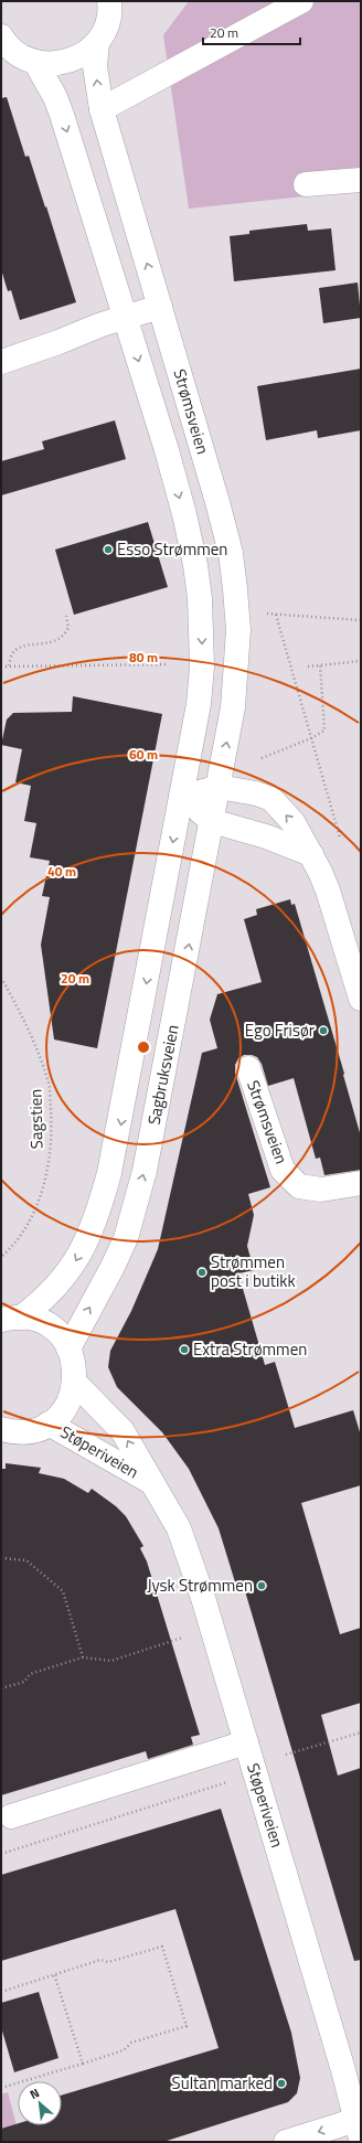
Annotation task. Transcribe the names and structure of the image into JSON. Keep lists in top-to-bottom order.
{
  "streets": {
    "main road": ["Strømsveien", "Sagbruksveien", "Støperiveien"],
    "path": ["Sagstien"]
  },
  "crossings": [
    ["Strømsveien", "Sagbruksveien"]
  ],
  "places": [
    "Esso Strømmen",
    "Ego Frisør",
    "Strømmen post i butikk",
    "Extra Strømmen",
    "Jysk Strømmen",
    "Sultan marked"
  ],
  "scale_bar": "20 m",
  "north": "top left",
  "rings": [
    "80 m",
    "60 m",
    "40 m",
    "20 m"
  ]
}
